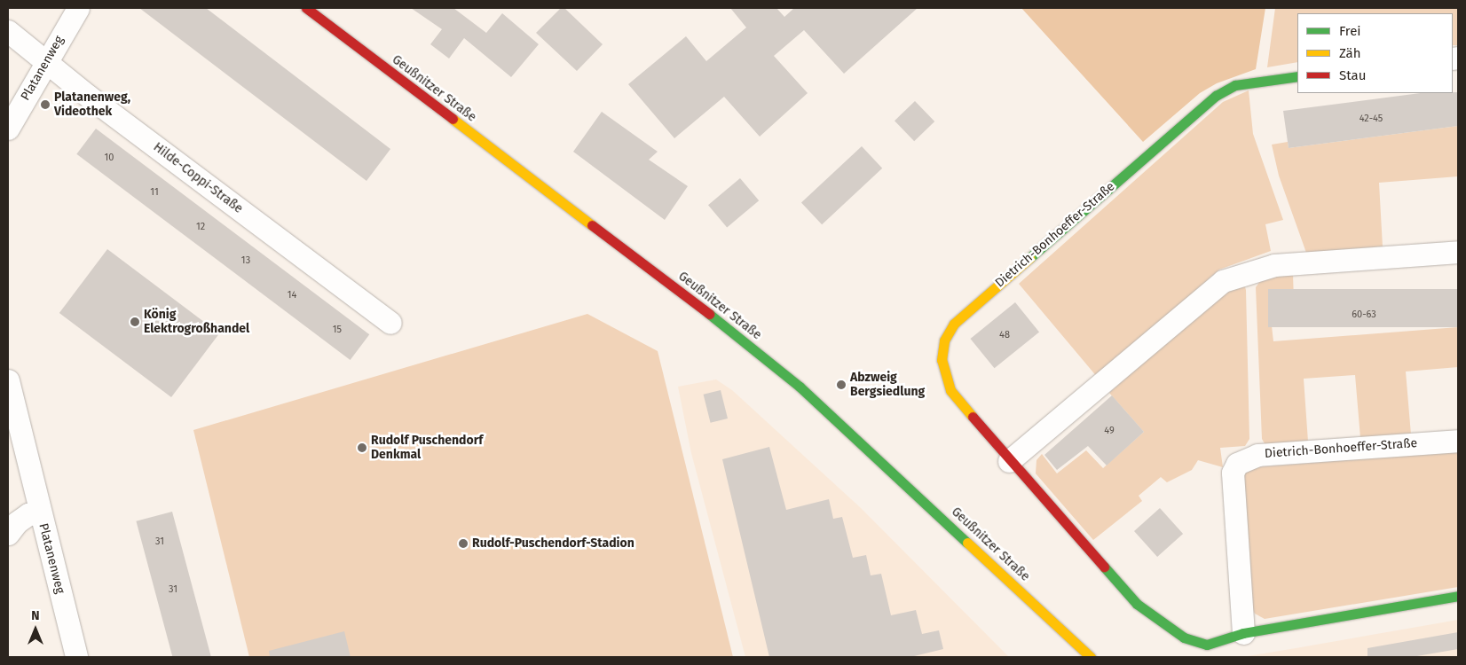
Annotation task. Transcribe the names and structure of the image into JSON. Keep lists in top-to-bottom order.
{
  "streets": {
    "street": [
      "Platanenweg",
      "Geußnitzer Straße",
      "Hilde-Coppi-Straße",
      "Dietrich-Bonhoeffer-Straße"
    ]
  },
  "crossings": [
    ["Platanenweg", "Hilde-Coppi-Straße"]
  ],
  "places": [
    "Platanenweg, Videothek",
    "König Elektrogroßhandel",
    "Abzweig Bergsiedlung",
    "Rudolf Puschendorf Denkmal",
    "Rudolf-Puschendorf-Stadion"
  ],
  "house_numbers": [
    "42-45",
    "10",
    "11",
    "12",
    "13",
    "14",
    "60-63",
    "15",
    "48",
    "49",
    "31",
    "31"
  ],
  "legend": ["Frei", "Zäh", "Stau"],
  "north": "top"
}
